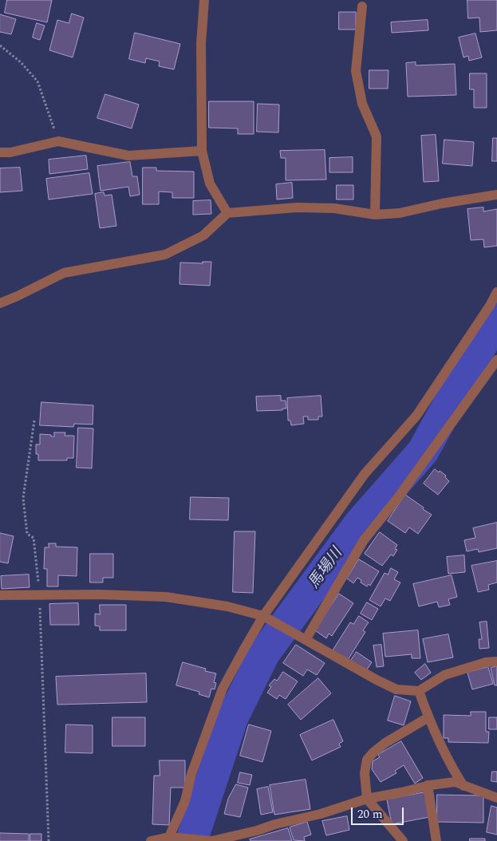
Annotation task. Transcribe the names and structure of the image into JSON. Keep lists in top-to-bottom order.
{
  "water": ["馬場川"],
  "scale_bar": "20 m"
}
